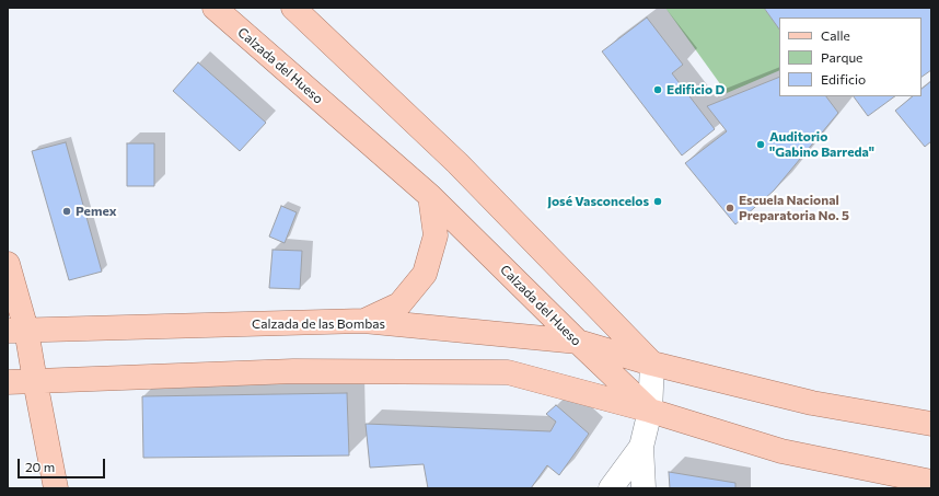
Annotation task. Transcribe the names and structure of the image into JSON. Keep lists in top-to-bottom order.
{
  "streets": {
    "main road": ["Calzada del Hueso", "Calzada de las Bombas"]
  },
  "crossings": [
    ["Calzada del Hueso", "Calzada de las Bombas"]
  ],
  "places": [
    "Edificio D",
    "Auditorio \"Gabino Barreda\"",
    "José Vasconcelos",
    "Escuela Nacional Preparatoria No. 5",
    "Pemex"
  ],
  "legend": ["Calle", "Parque", "Edificio"],
  "scale_bar": "20 m"
}
